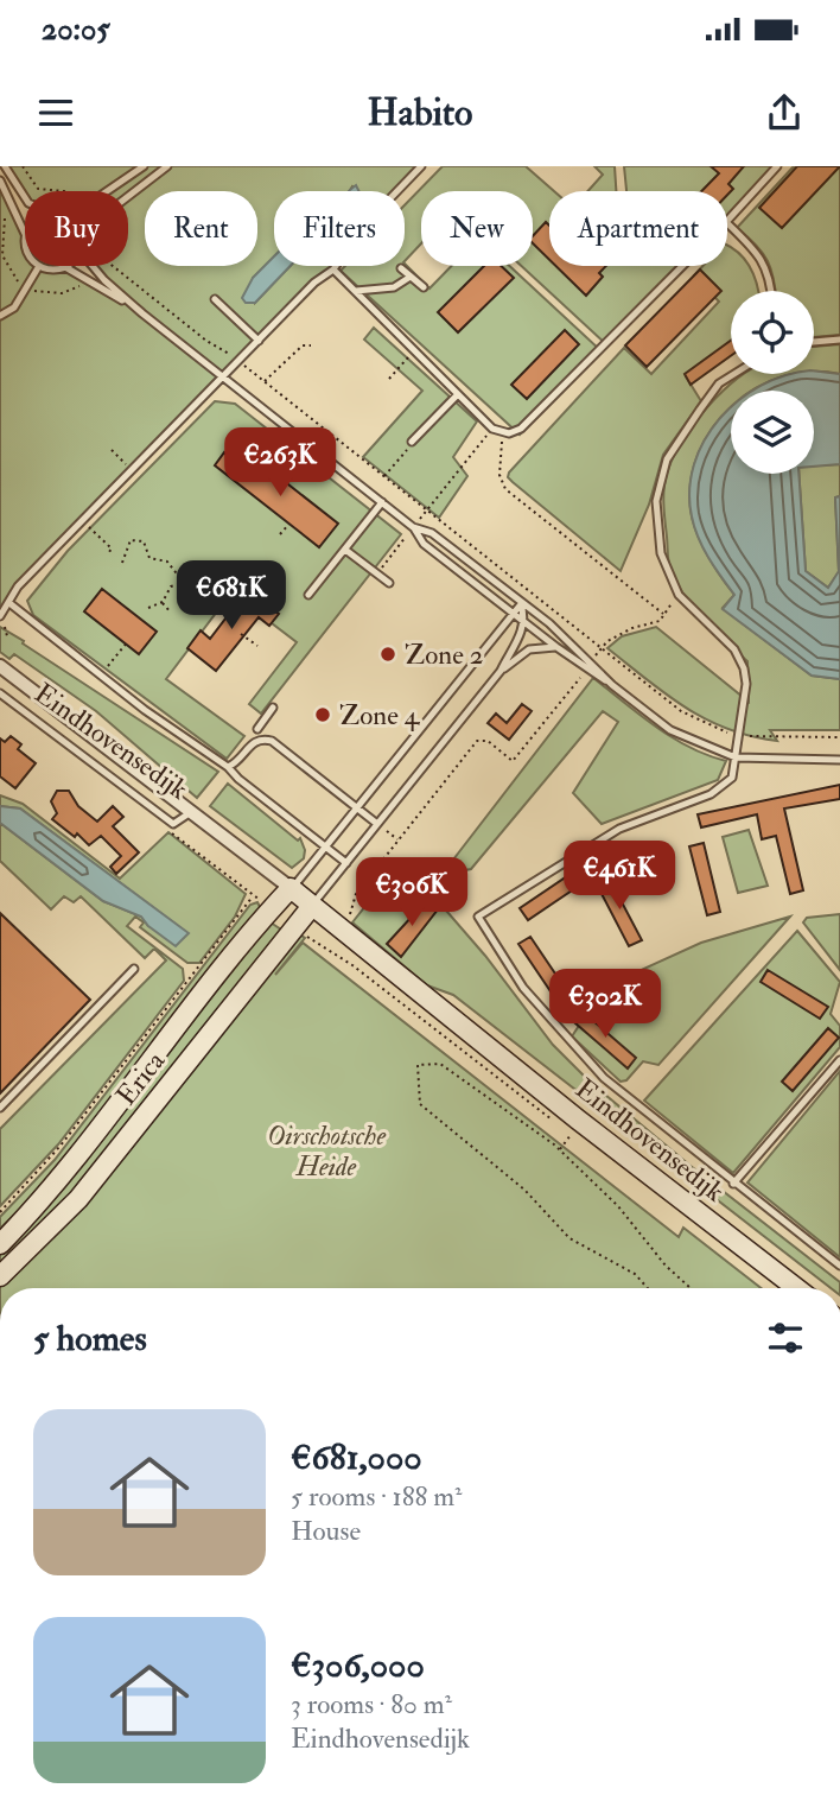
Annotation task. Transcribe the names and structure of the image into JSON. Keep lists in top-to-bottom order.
{
  "streets": {
    "street": ["Eindhovensedijk", "Erica"]
  },
  "crossings": [
    ["Eindhovensedijk", "Erica"]
  ],
  "parks": ["Oirschotsche Heide"],
  "places": ["Zone 2", "Zone 4"],
  "page": {
    "status": "20:05",
    "header": "Habito",
    "chip": [
      "Buy",
      "Rent",
      "Filters",
      "New",
      "Apartment"
    ],
    "price": [
      "€263K",
      "€681K",
      "€461K",
      "€306K",
      "€302K"
    ],
    "heading": "5 homes",
    "list": [
      {
        "name": "€681,000",
        "note": "5 rooms · 188 m² · House"
      },
      {
        "name": "€306,000",
        "note": "3 rooms · 80 m² · Eindhovensedijk"
      }
    ]
  }
}
